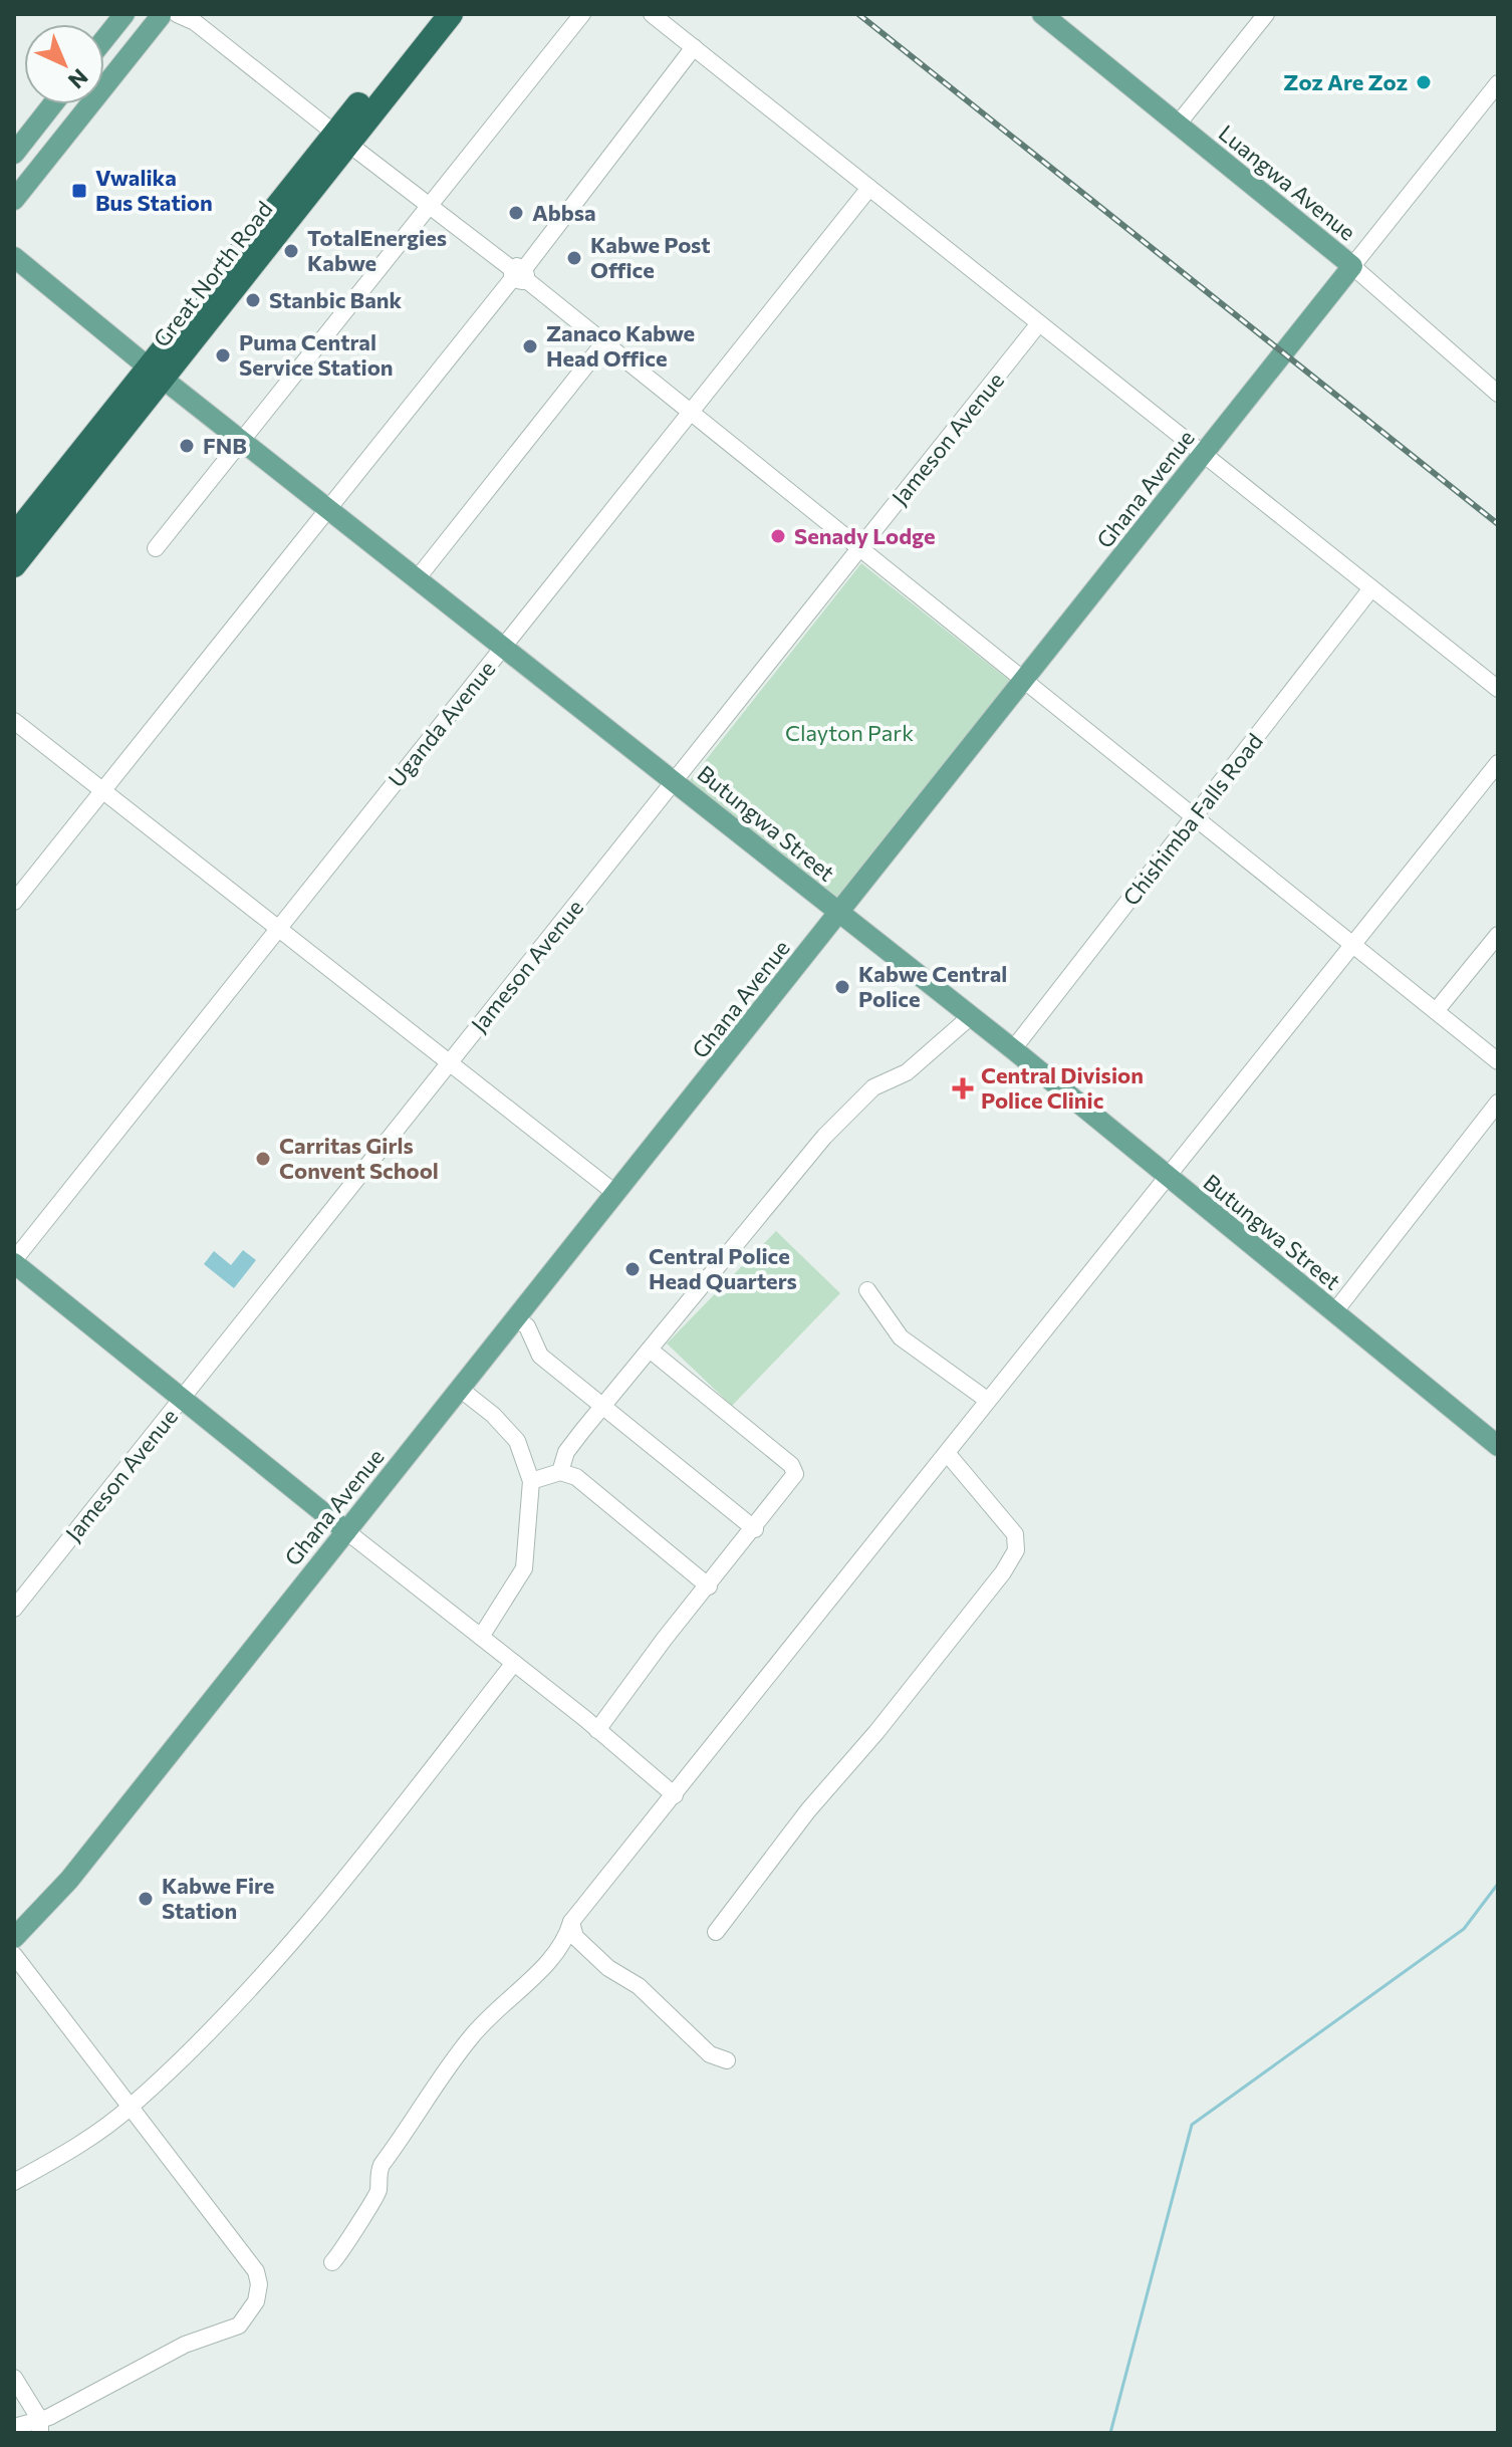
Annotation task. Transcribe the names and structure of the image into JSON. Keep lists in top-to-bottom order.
{
  "streets": {
    "highway": ["Great North Road"],
    "main road": ["Luangwa Avenue", "Ghana Avenue", "Butungwa Street"],
    "street": ["Jameson Avenue", "Uganda Avenue", "Chishimba Falls Road"]
  },
  "crossings": [
    ["Luangwa Avenue", "Ghana Avenue"],
    ["Great North Road", "Butungwa Street"],
    ["Jameson Avenue", "Butungwa Street"],
    ["Ghana Avenue", "Butungwa Street"],
    ["Uganda Avenue", "Butungwa Street"],
    ["Chishimba Falls Road", "Butungwa Street"]
  ],
  "parks": ["Clayton Park"],
  "places": {
    "other": [
      "Zoz Are Zoz",
      "Abbsa",
      "TotalEnergies Kabwe",
      "Kabwe Post Office",
      "Stanbic Bank",
      "Zanaco Kabwe Head Office",
      "Puma Central Service Station",
      "FNB",
      "Senady Lodge",
      "Kabwe Central Police",
      "Carritas Girls Convent School",
      "Central Police Head Quarters",
      "Kabwe Fire Station"
    ],
    "transit": ["Vwalika Bus Station"],
    "health": ["Central Division Police Clinic"]
  },
  "north": "bottom right"
}
